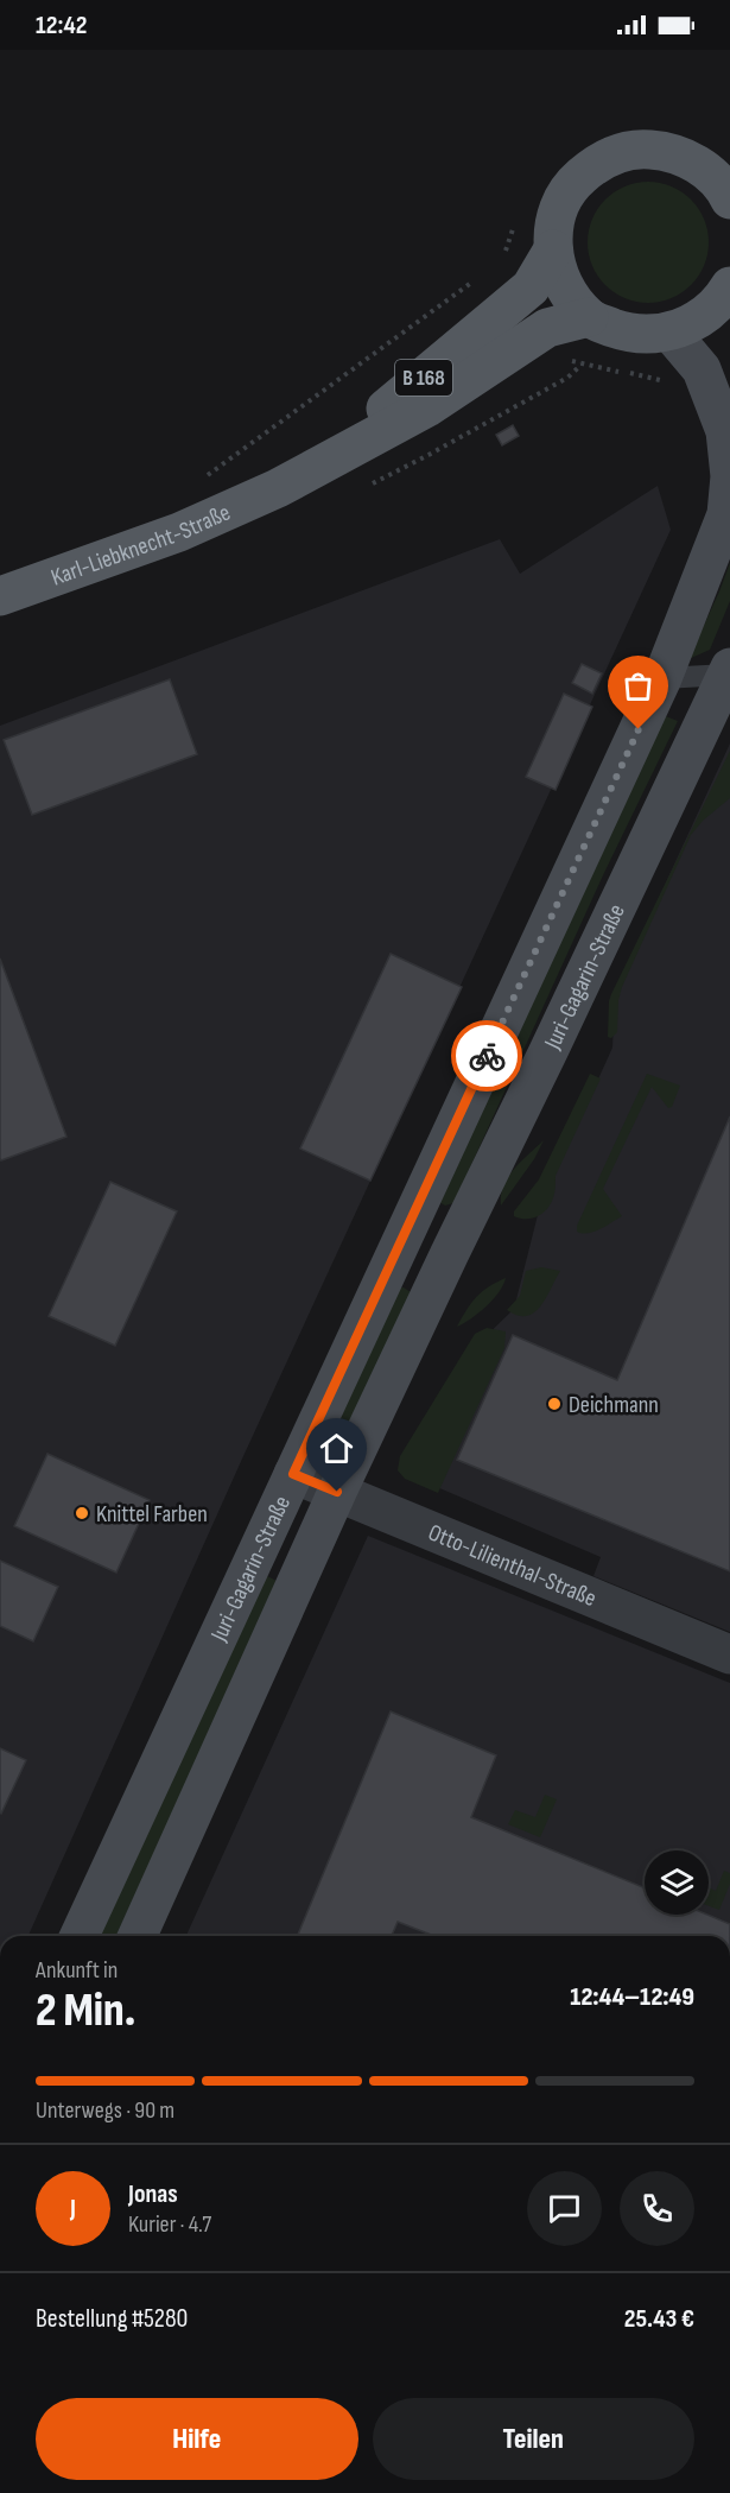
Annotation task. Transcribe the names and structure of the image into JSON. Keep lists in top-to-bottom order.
{
  "streets": {
    "main road": ["B 168", "Karl-Liebknecht-Straße"],
    "street": ["Juri-Gagarin-Straße", "Otto-Lilienthal-Straße"]
  },
  "crossings": [
    ["B 168", "Karl-Liebknecht-Straße"],
    ["B 168", "Juri-Gagarin-Straße"],
    ["Juri-Gagarin-Straße", "Otto-Lilienthal-Straße"]
  ],
  "places": ["Deichmann", "Knittel Farben"],
  "page": {
    "status": "12:42",
    "heading": ["2 Min.", "Ankunft in", "12:44–12:49"],
    "panel": [
      "Jonas",
      "Kurier · 4.7",
      "Bestellung #5280",
      "25.43 €"
    ],
    "bar": "Unterwegs · 90 m",
    "round": "J",
    "buttons": ["Hilfe", "Teilen"]
  }
}
